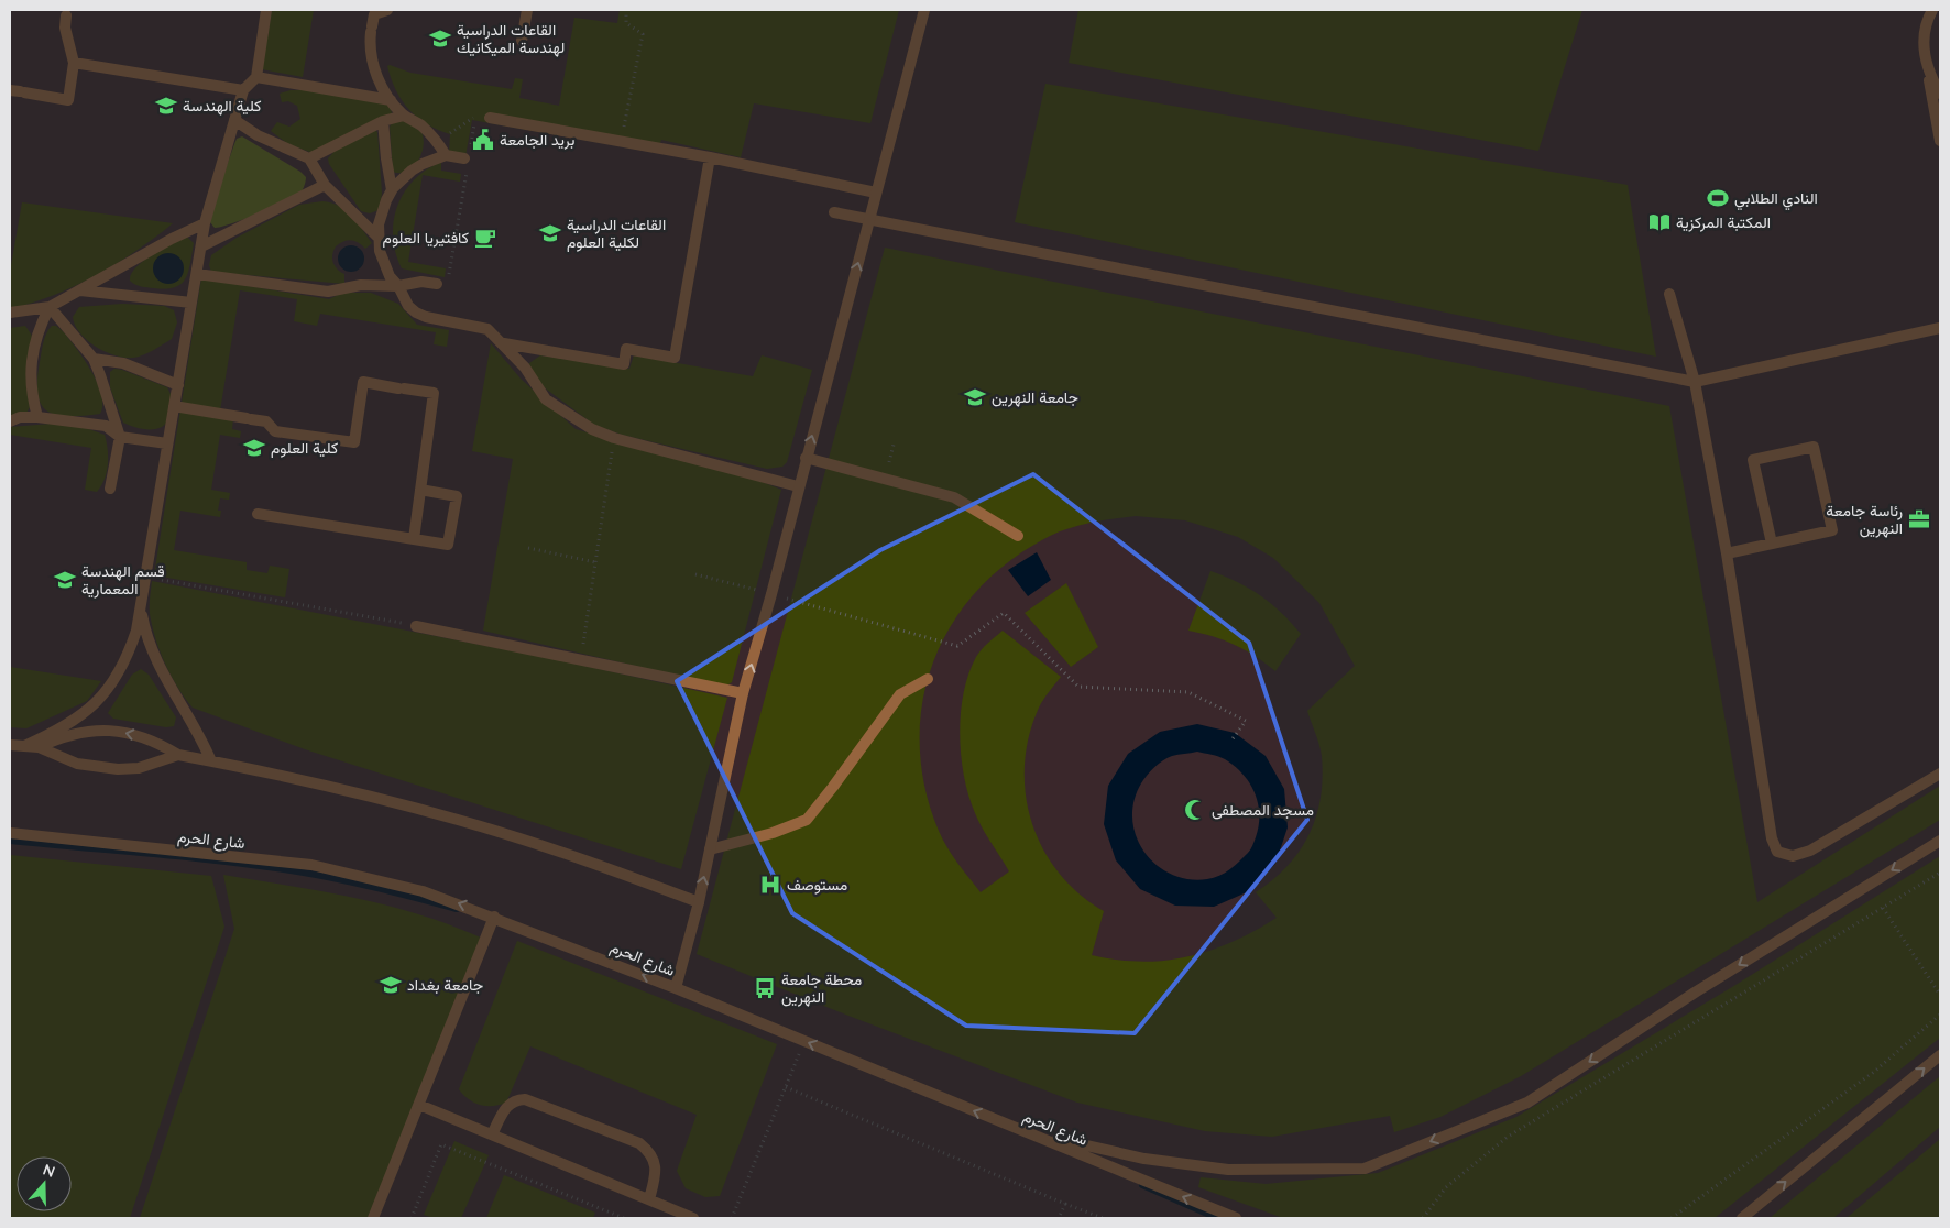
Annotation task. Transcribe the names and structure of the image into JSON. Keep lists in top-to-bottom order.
{
  "streets": {
    "street": ["شارع الحرم"]
  },
  "places": {
    "school or university": [
      "القاعات الدراسية لهندسة الميكانيك",
      "كلية الهندسة",
      "القاعات الدراسية لكلية العلوم",
      "جامعة النهرين",
      "كلية العلوم",
      "قسم الهندسة المعمارية",
      "جامعة بغداد"
    ],
    "public building": ["بريد الجامعة"],
    "sports": ["النادي الطلابي"],
    "library": ["المكتبة المركزية"],
    "cafe": ["كافتيريا العلوم"],
    "office": ["رئاسة جامعة النهرين"],
    "mosque": ["مسجد المصطفى"],
    "hospital": ["مستوصف"],
    "bus stop": ["محطة جامعة النهرين"]
  },
  "north": "top"
}
